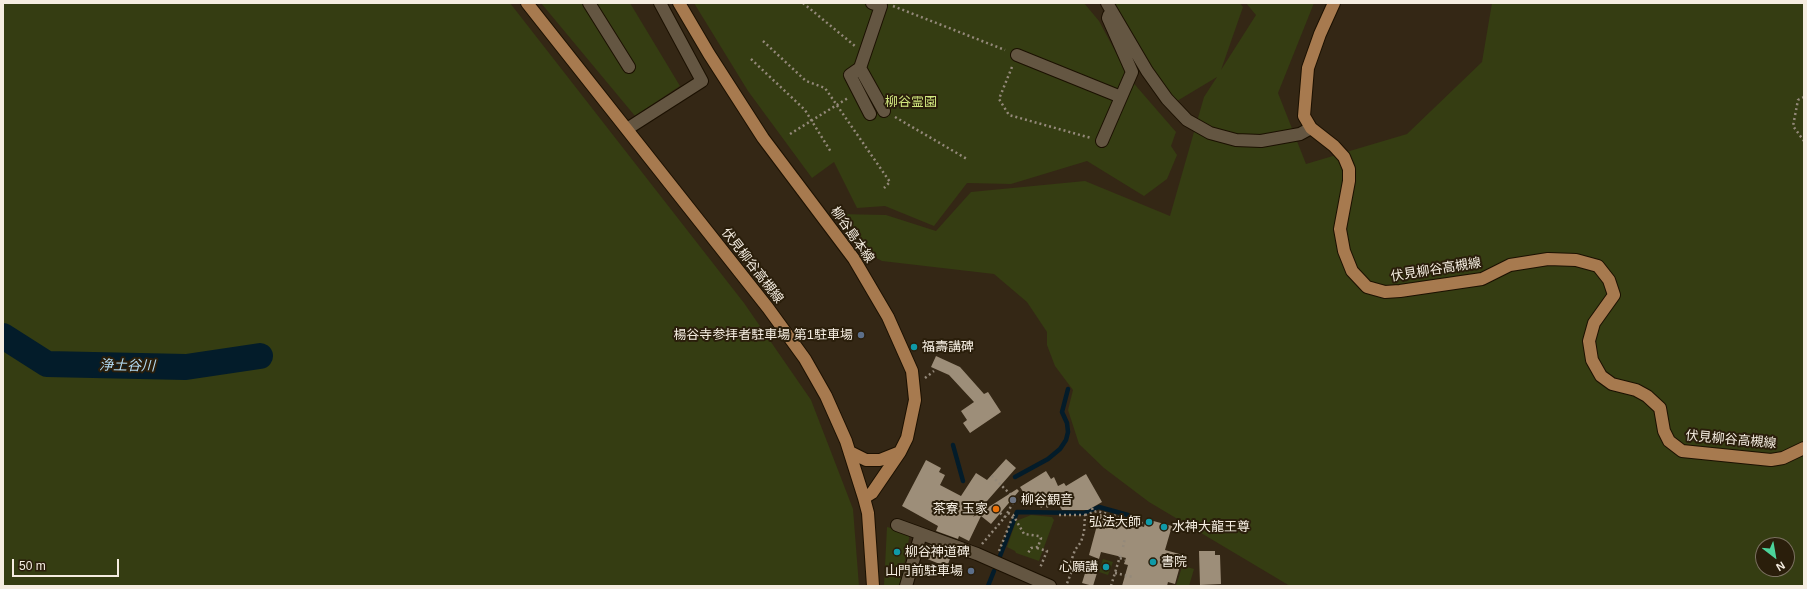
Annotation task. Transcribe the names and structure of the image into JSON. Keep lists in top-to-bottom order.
{
  "streets": {
    "main road": ["柳谷島本線", "伏見柳谷高槻線"]
  },
  "crossings": [
    ["柳谷島本線", "伏見柳谷高槻線"]
  ],
  "water": ["浄土谷川"],
  "parks": ["柳谷霊園"],
  "places": [
    "楊谷寺参拝者駐車場 第1駐車場",
    "福壽講碑",
    "柳谷観音",
    "茶寮 玉家",
    "弘法大師",
    "水神大龍王尊",
    "柳谷神道碑",
    "書院",
    "心願講",
    "山門前駐車場"
  ],
  "scale_bar": "50 m",
  "north": "bottom right"
}
